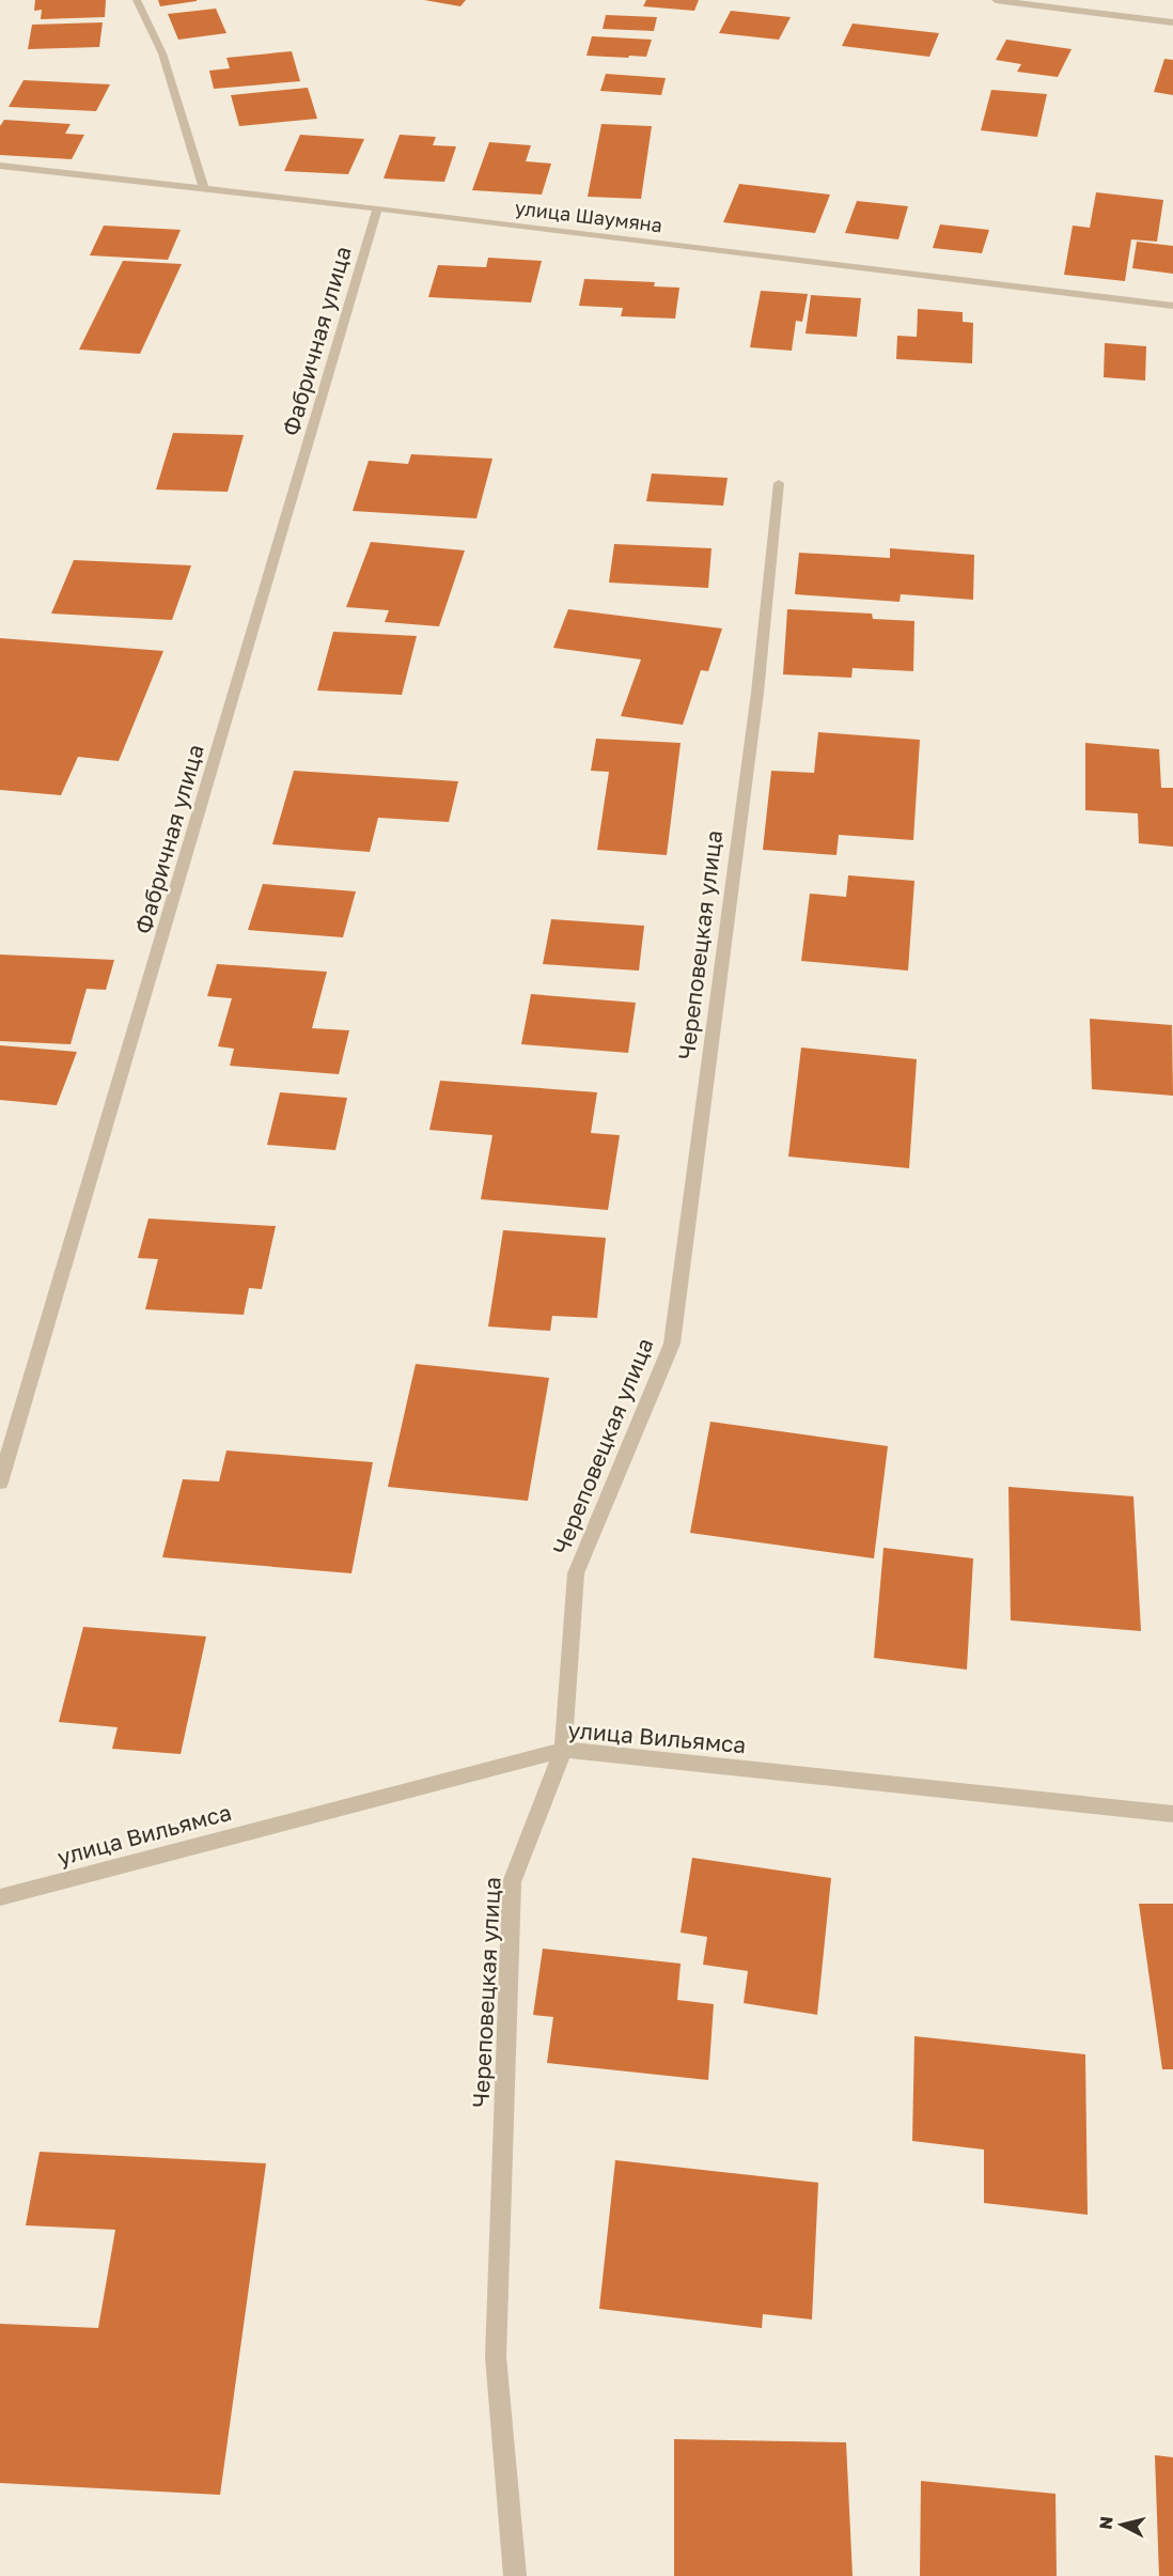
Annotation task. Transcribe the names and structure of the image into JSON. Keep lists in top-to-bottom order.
{
  "streets": {
    "street": [
      "улица Шаумяна",
      "Фабричная улица",
      "Череповецкая улица",
      "улица Вильямса"
    ]
  },
  "crossings": [
    ["улица Шаумяна", "Фабричная улица"],
    ["Череповецкая улица", "улица Вильямса"]
  ],
  "north": "left"
}
